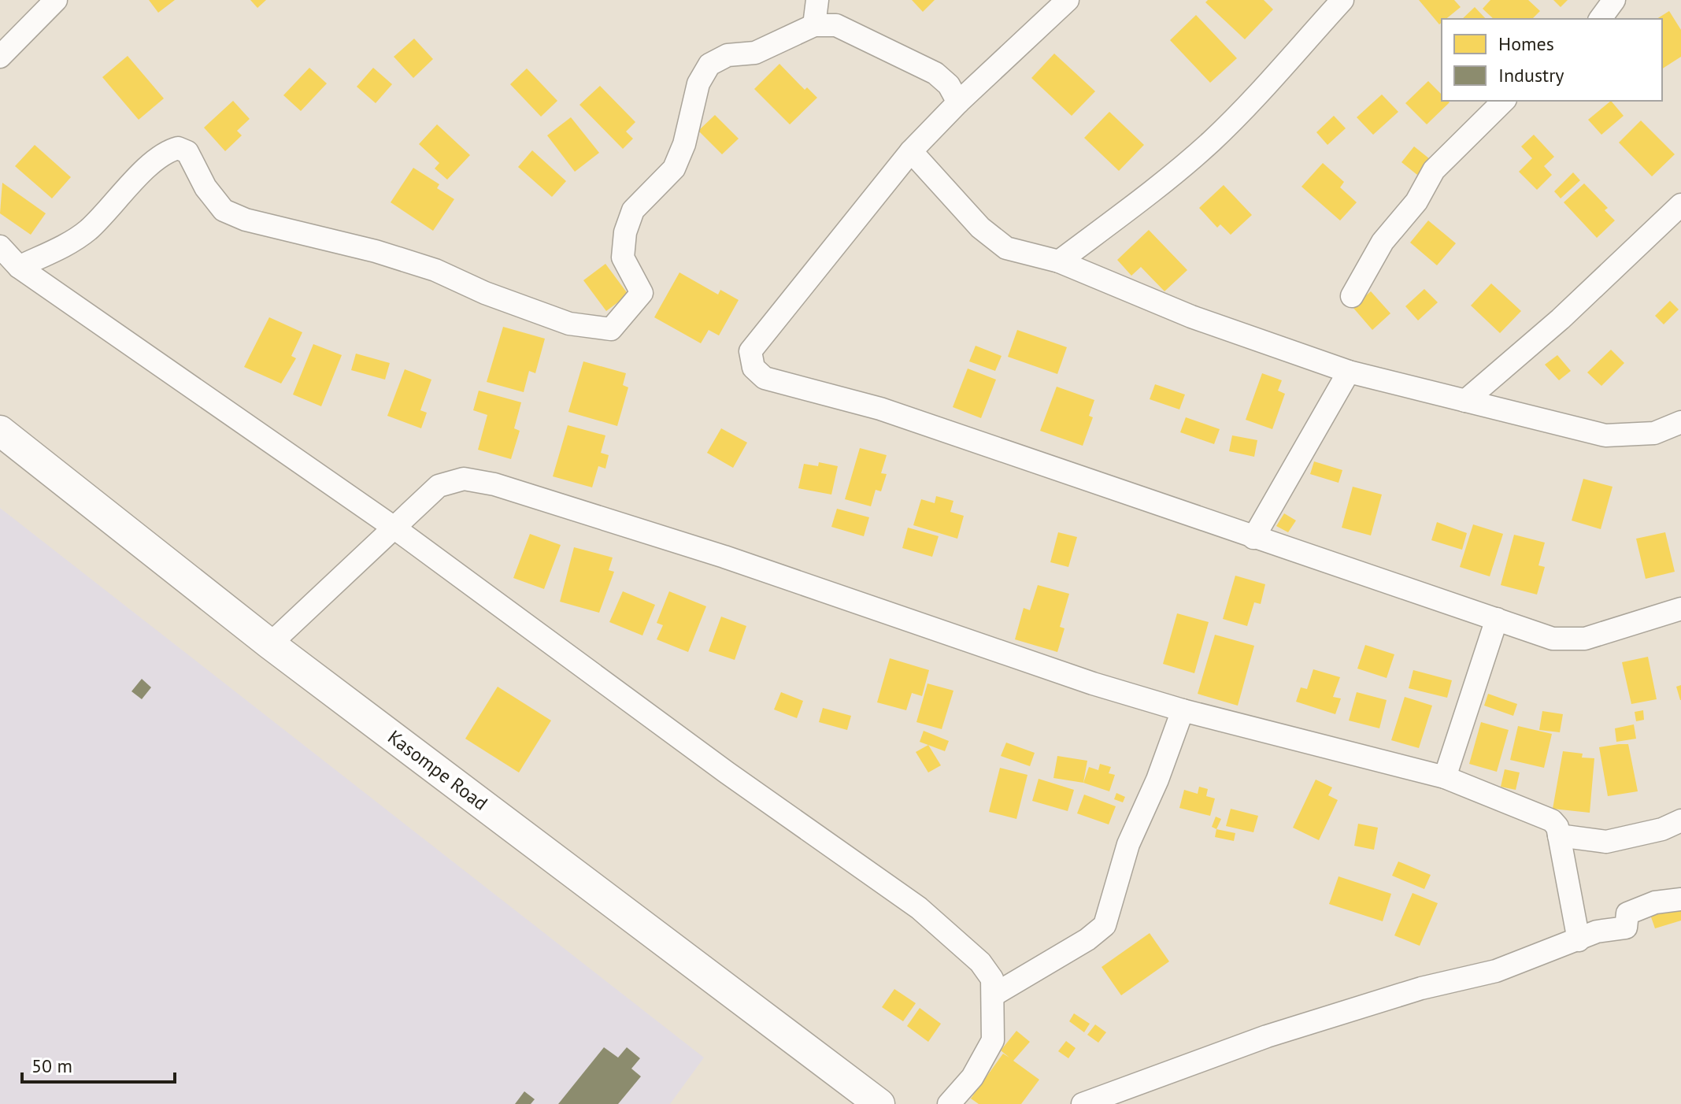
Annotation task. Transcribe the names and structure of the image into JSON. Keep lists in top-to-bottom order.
{
  "streets": {
    "street": ["Kasompe Road"]
  },
  "legend": ["Homes", "Industry"],
  "scale_bar": "50 m"
}
